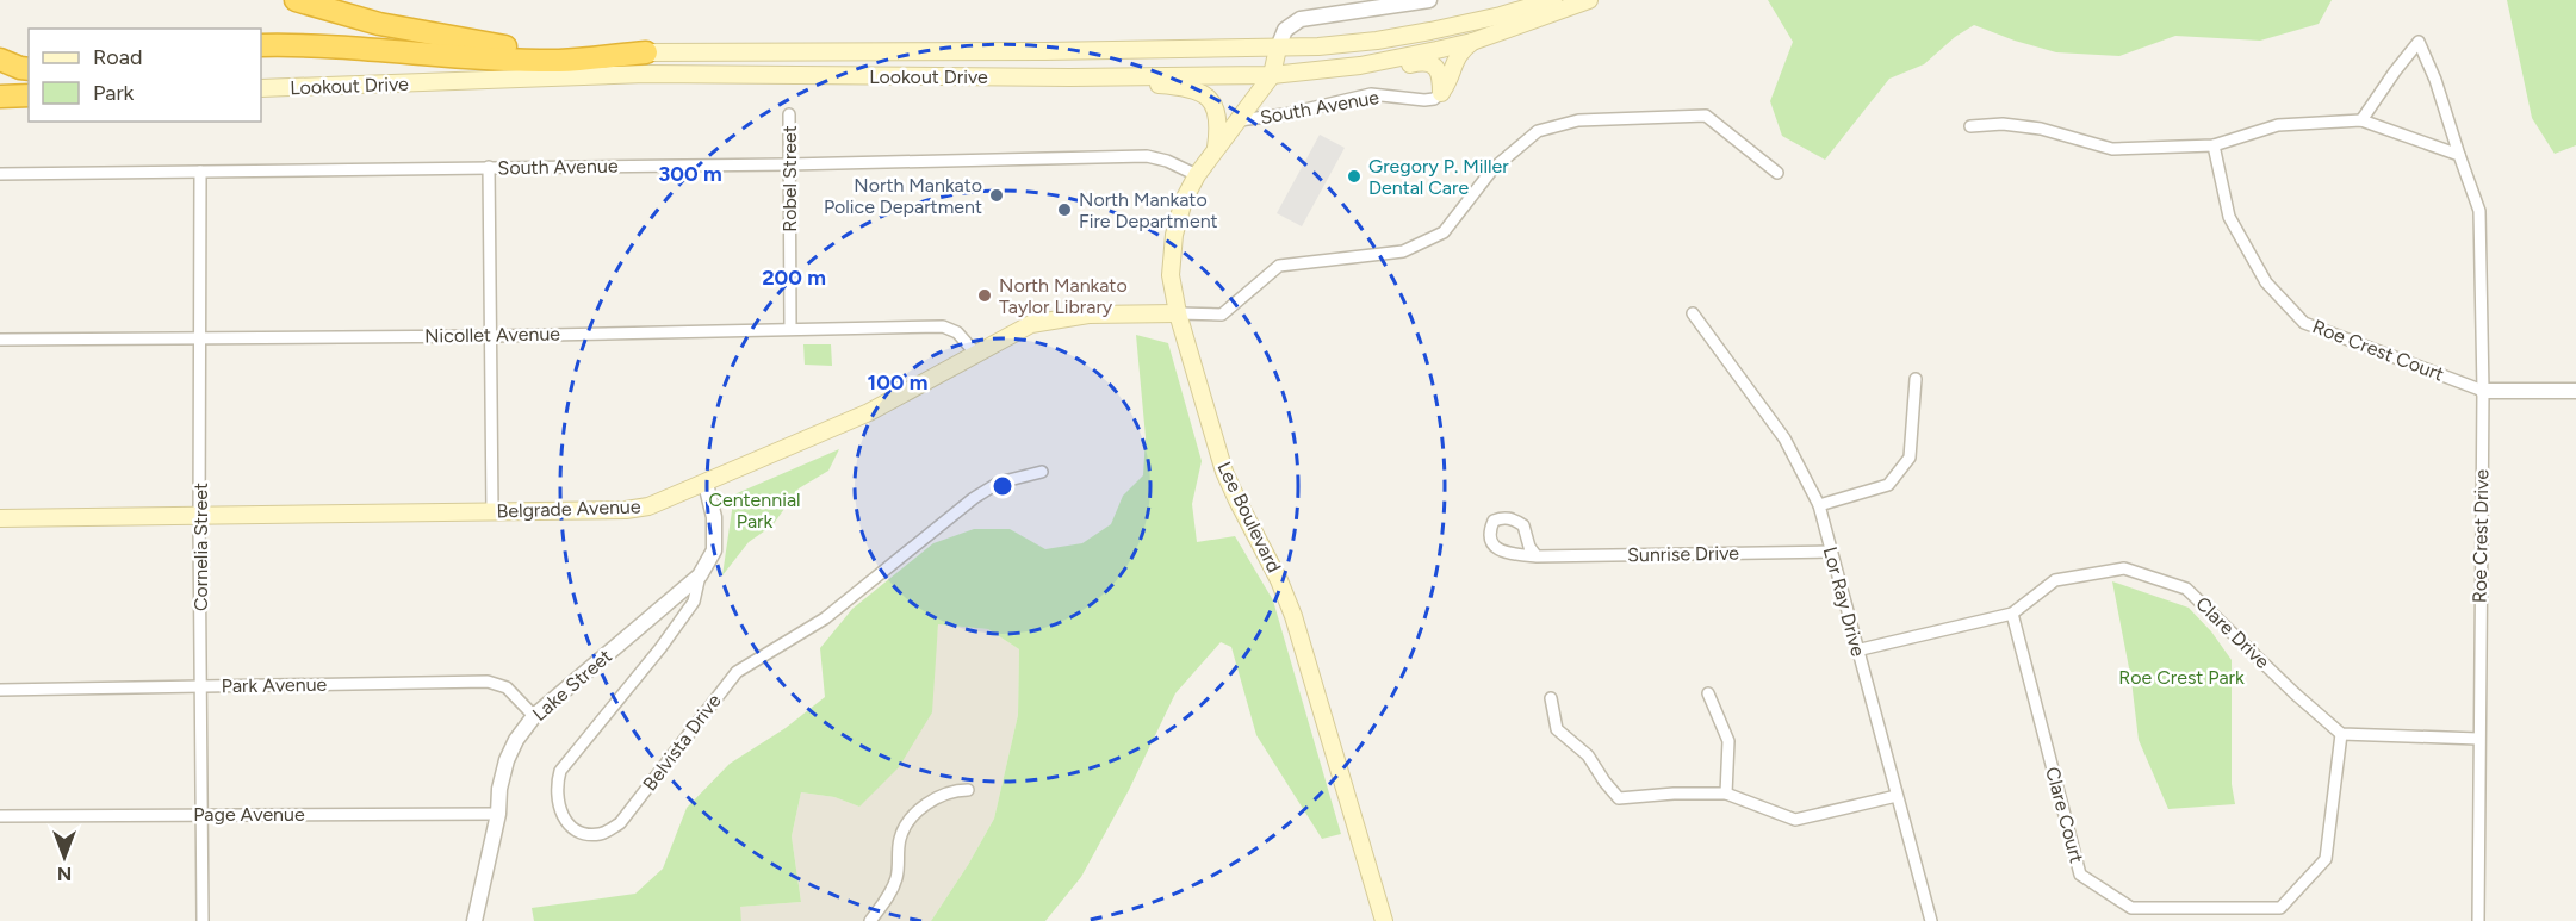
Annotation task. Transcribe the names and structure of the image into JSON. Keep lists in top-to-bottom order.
{
  "streets": {
    "main road": ["Lookout Drive", "Belgrade Avenue", "Lee Boulevard"],
    "street": [
      "South Avenue",
      "Robel Street",
      "Nicollet Avenue",
      "Roe Crest Court",
      "Roe Crest Drive",
      "Cornelia Street",
      "Sunrise Drive",
      "Lor Ray Drive",
      "Clare Drive",
      "Park Avenue",
      "Lake Street",
      "Belvista Drive",
      "Page Avenue",
      "Clare Court"
    ]
  },
  "crossings": [
    ["Lookout Drive", "Lee Boulevard"],
    ["South Avenue", "Robel Street"],
    ["South Avenue", "Lee Boulevard"],
    ["South Avenue", "Cornelia Street"],
    ["Robel Street", "Nicollet Avenue"],
    ["Nicollet Avenue", "Belgrade Avenue"],
    ["Nicollet Avenue", "Cornelia Street"],
    ["Roe Crest Court", "Roe Crest Drive"],
    ["Belgrade Avenue", "Lee Boulevard"],
    ["Belgrade Avenue", "Cornelia Street"],
    ["Belgrade Avenue", "Lake Street"],
    ["Cornelia Street", "Park Avenue"],
    ["Cornelia Street", "Page Avenue"],
    ["Sunrise Drive", "Lor Ray Drive"],
    ["Lor Ray Drive", "Clare Drive"],
    ["Clare Drive", "Clare Court"],
    ["Park Avenue", "Lake Street"],
    ["Lake Street", "Belvista Drive"],
    ["Lake Street", "Page Avenue"]
  ],
  "parks": ["Centennial Park", "Roe Crest Park"],
  "places": [
    "Gregory P. Miller Dental Care",
    "North Mankato Police Department",
    "North Mankato Fire Department",
    "North Mankato Taylor Library"
  ],
  "legend": ["Road", "Park"],
  "north": "bottom",
  "rings": ["300 m", "200 m", "100 m"]
}
